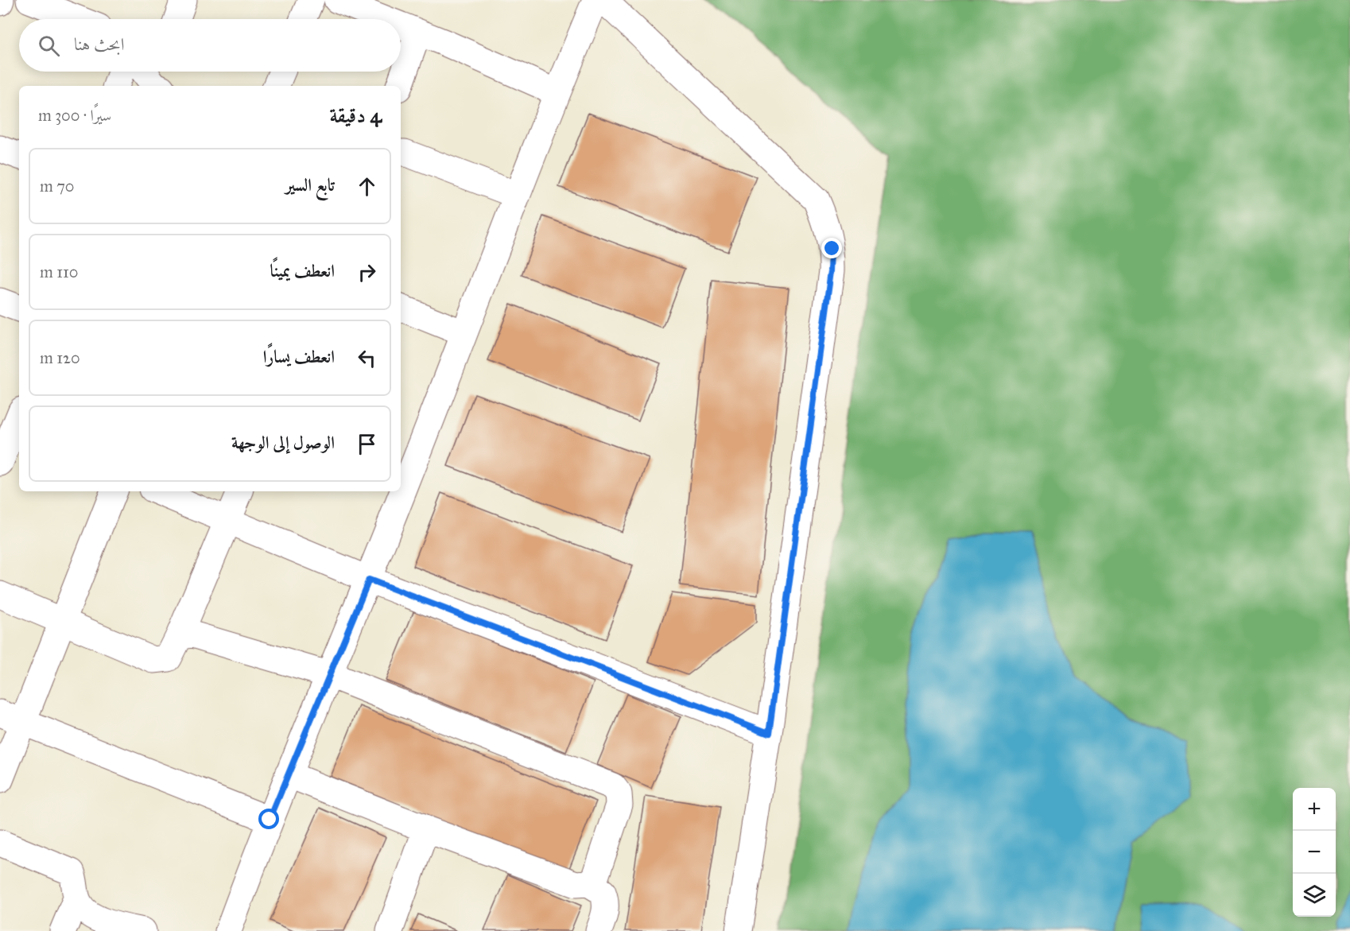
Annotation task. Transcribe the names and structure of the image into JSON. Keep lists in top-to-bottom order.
{
  "page": {
    "search": "ابحث هنا",
    "heading": ["4 دقيقة", "سيرًا · 300 m"],
    "list": [
      ["تابع السير", "70 m"],
      ["انعطف يمينًا", "110 m"],
      ["انعطف يسارًا", "120 m"],
      "الوصول إلى الوجهة"
    ],
    "map_buttons": ["+", "−"]
  }
}
